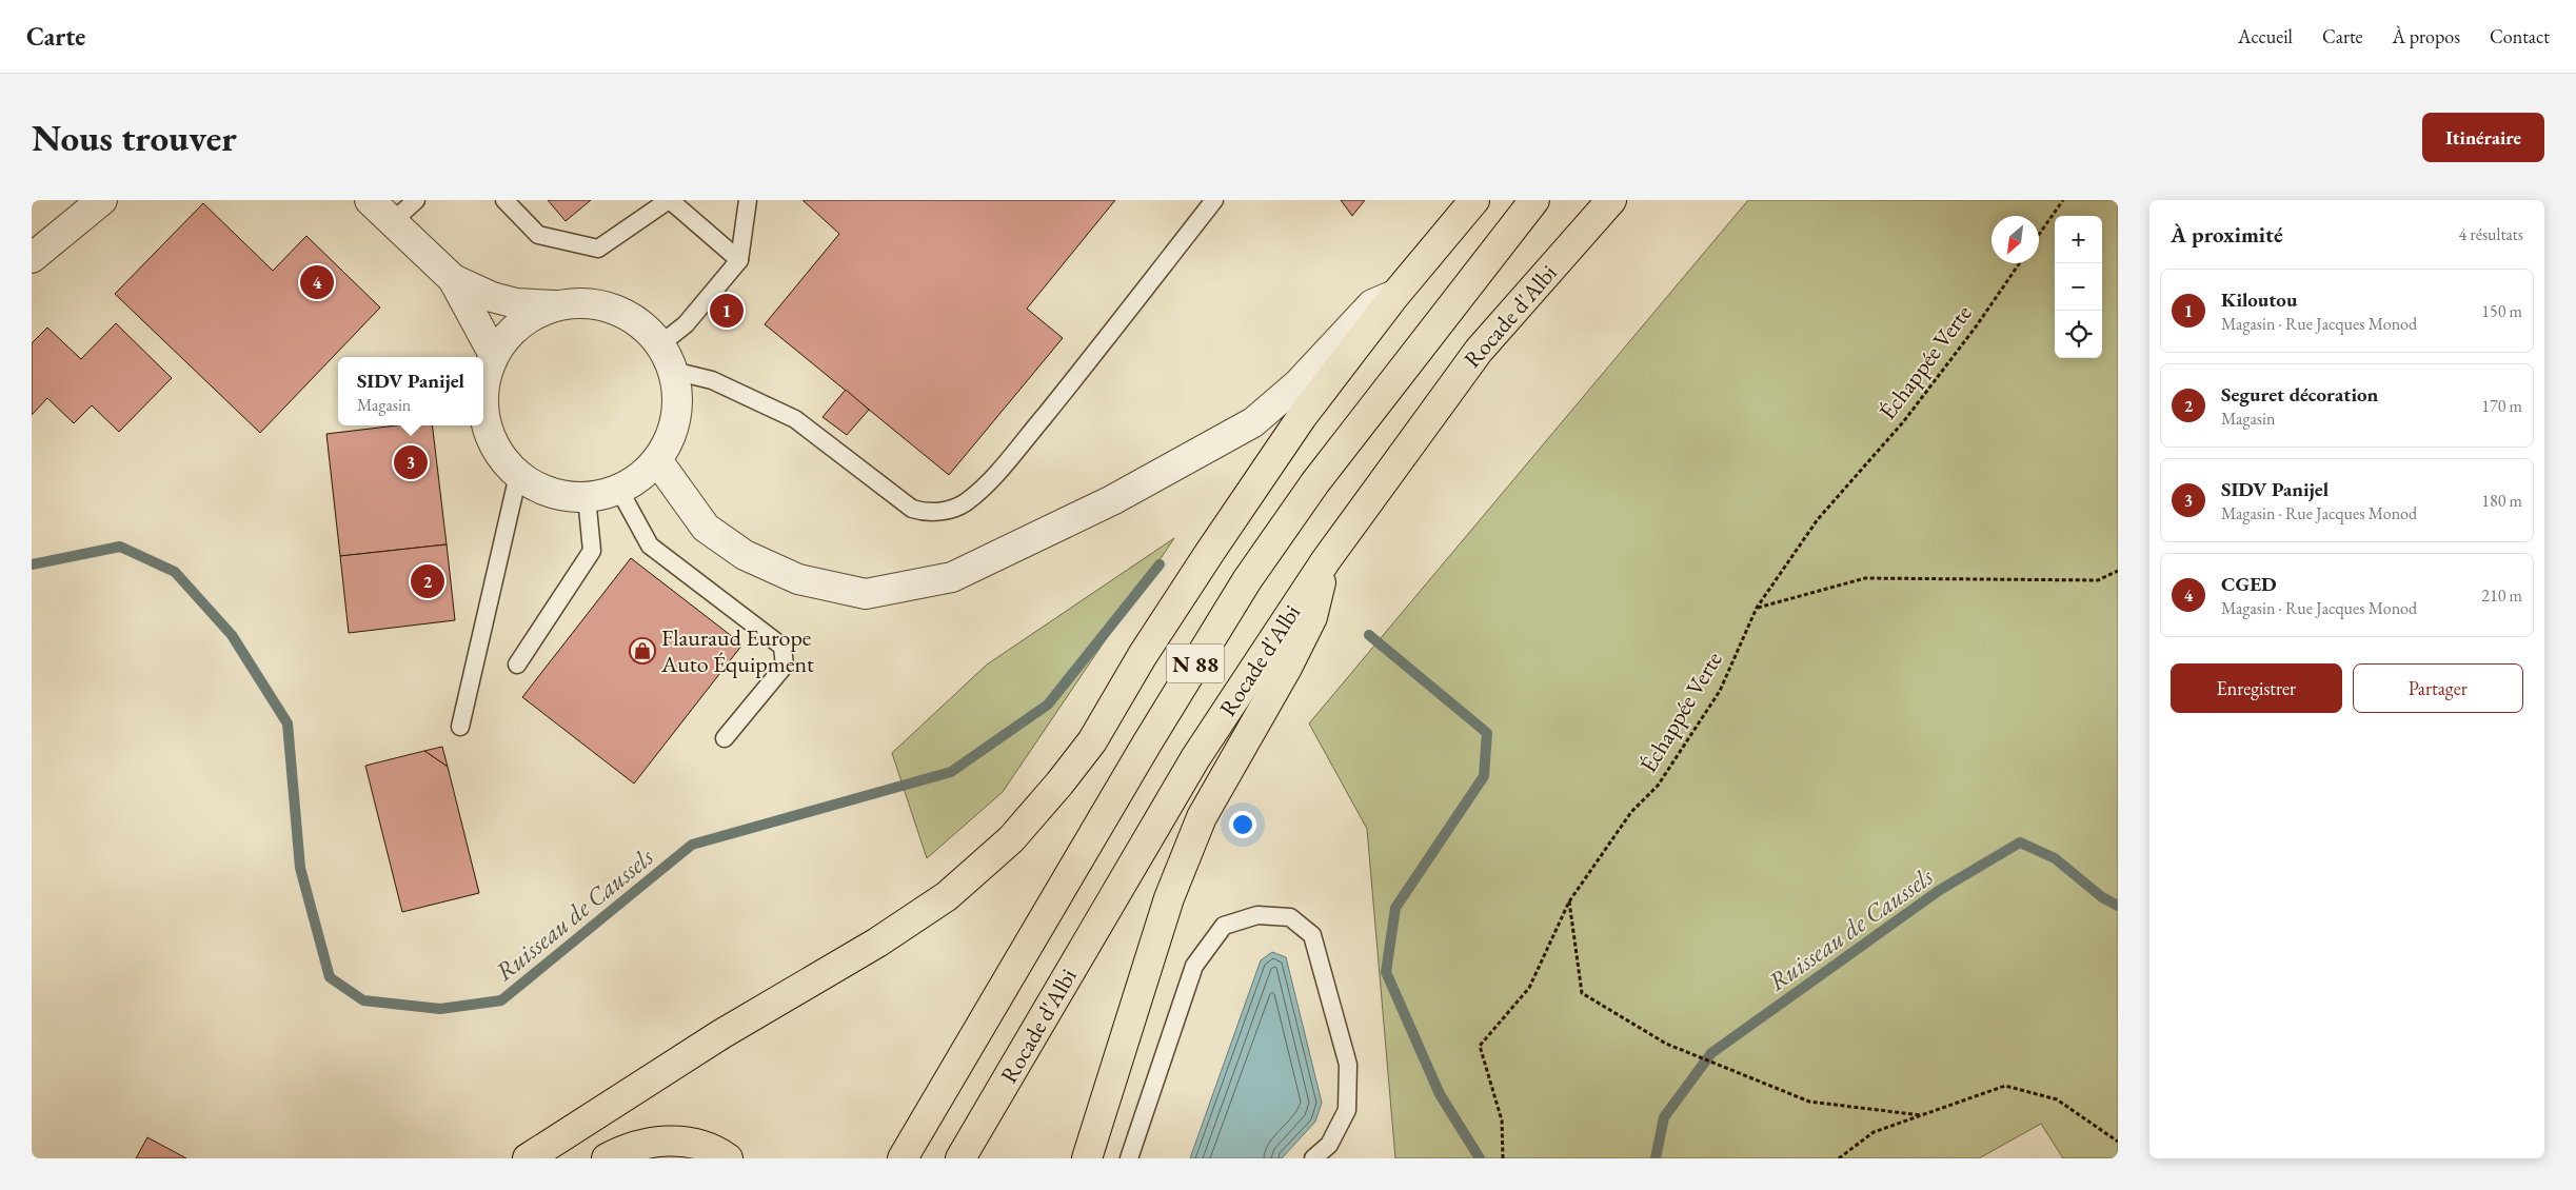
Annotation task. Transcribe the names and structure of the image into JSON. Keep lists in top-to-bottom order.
{
  "streets": {
    "highway": ["Rocade d'Albi", "N 88"],
    "path": ["Échappée Verte"]
  },
  "water": ["Ruisseau de Caussels"],
  "places": {
    "shop": ["Flauraud Europe Auto Équipment"]
  },
  "north": "bottom left",
  "page": {
    "header": "Carte",
    "nav": [
      "Accueil",
      "Carte",
      "À propos",
      "Contact"
    ],
    "buttons": [
      "Itinéraire",
      ["Enregistrer", "Partager"]
    ],
    "title": "Nous trouver",
    "heading": ["À proximité", "4 résultats"],
    "map_buttons": ["+", "−"],
    "pins": [
      "4",
      "1",
      "3",
      "2"
    ],
    "list": [
      {
        "mark": "1",
        "name": "Kiloutou",
        "note": "Magasin · Rue Jacques Monod",
        "value": "150 m"
      },
      {
        "mark": "2",
        "name": "Seguret décoration",
        "note": "Magasin",
        "value": "170 m"
      },
      {
        "mark": "3",
        "name": "SIDV Panijel",
        "note": "Magasin · Rue Jacques Monod",
        "value": "180 m"
      },
      {
        "mark": "4",
        "name": "CGED",
        "note": "Magasin · Rue Jacques Monod",
        "value": "210 m"
      }
    ],
    "popup": ["SIDV Panijel", "Magasin"]
  }
}
